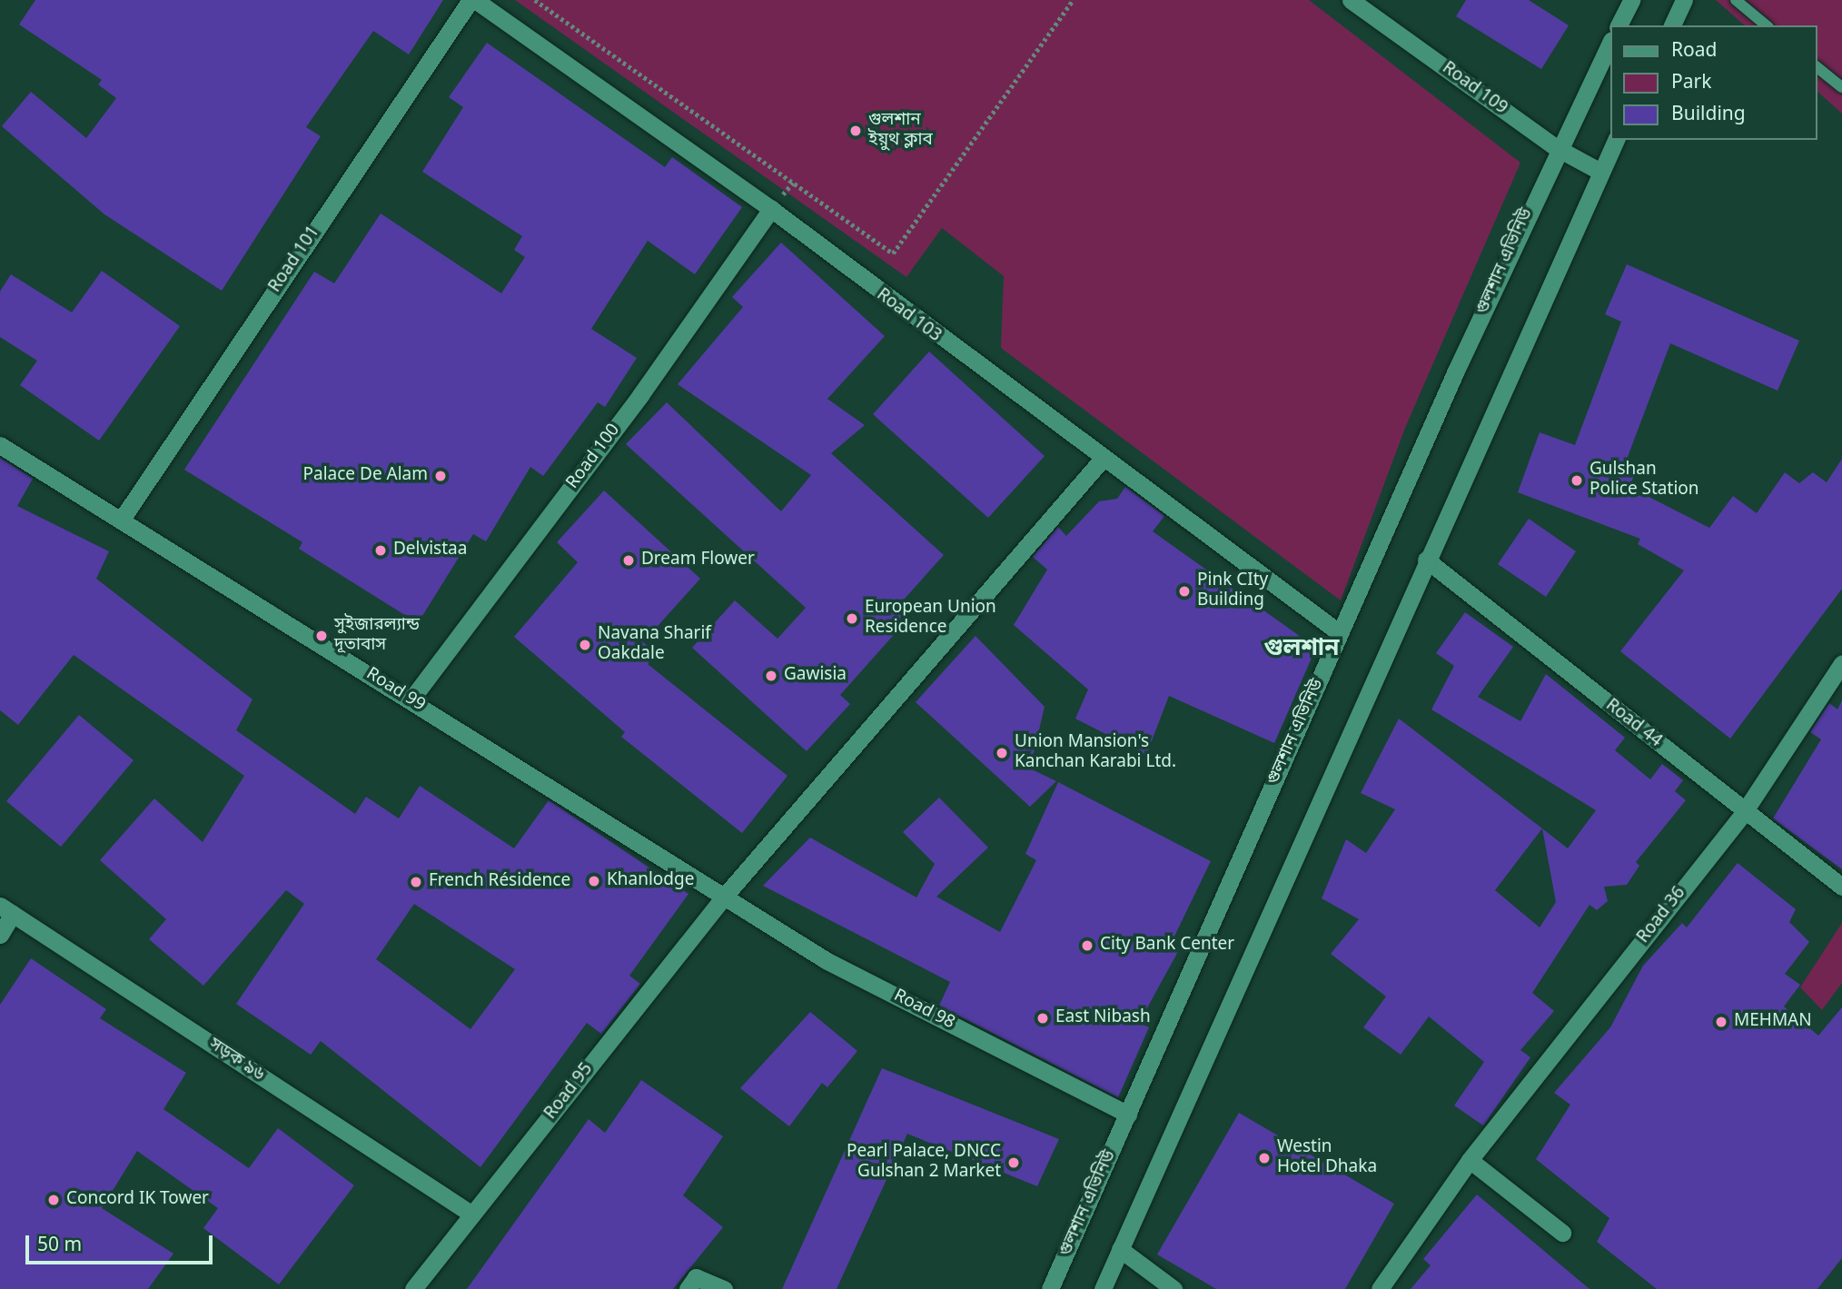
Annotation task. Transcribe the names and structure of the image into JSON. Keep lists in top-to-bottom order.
{
  "streets": {
    "street": [
      "Road 109",
      "Road 101",
      "গুলশান এভিনিউ",
      "Road 103",
      "Road 100",
      "Road 99",
      "Road 44",
      "Road 36",
      "Road 98",
      "সড়ক ৯৬",
      "Road 95"
    ]
  },
  "crossings": [
    ["Road 109", "গুলশান এভিনিউ"],
    ["Road 101", "Road 99"],
    ["গুলশান এভিনিউ", "Road 103"],
    ["গুলশান এভিনিউ", "Road 98"],
    ["Road 103", "Road 100"],
    ["Road 103", "Road 95"],
    ["Road 100", "Road 99"],
    ["Road 99", "Road 98"],
    ["Road 99", "Road 95"],
    ["Road 44", "Road 36"],
    ["Road 98", "Road 95"],
    ["সড়ক ৯৬", "Road 95"]
  ],
  "districts": ["গুলশান"],
  "places": [
    "গুলশান ইয়ুথ ক্লাব",
    "Palace De Alam",
    "Gulshan Police Station",
    "Delvistaa",
    "Dream Flower",
    "Pink CIty Building",
    "European Union Residence",
    "সুইজারল্যান্ড দূতাবাস",
    "Navana Sharif Oakdale",
    "Gawisia",
    "Union Mansion's Kanchan Karabi Ltd.",
    "Khanlodge",
    "French Résidence",
    "City Bank Center",
    "East Nibash",
    "MEHMAN",
    "Westin Hotel Dhaka",
    "Pearl Palace, DNCC Gulshan 2 Market",
    "Concord IK Tower"
  ],
  "legend": ["Road", "Park", "Building"],
  "scale_bar": "50 m"
}
